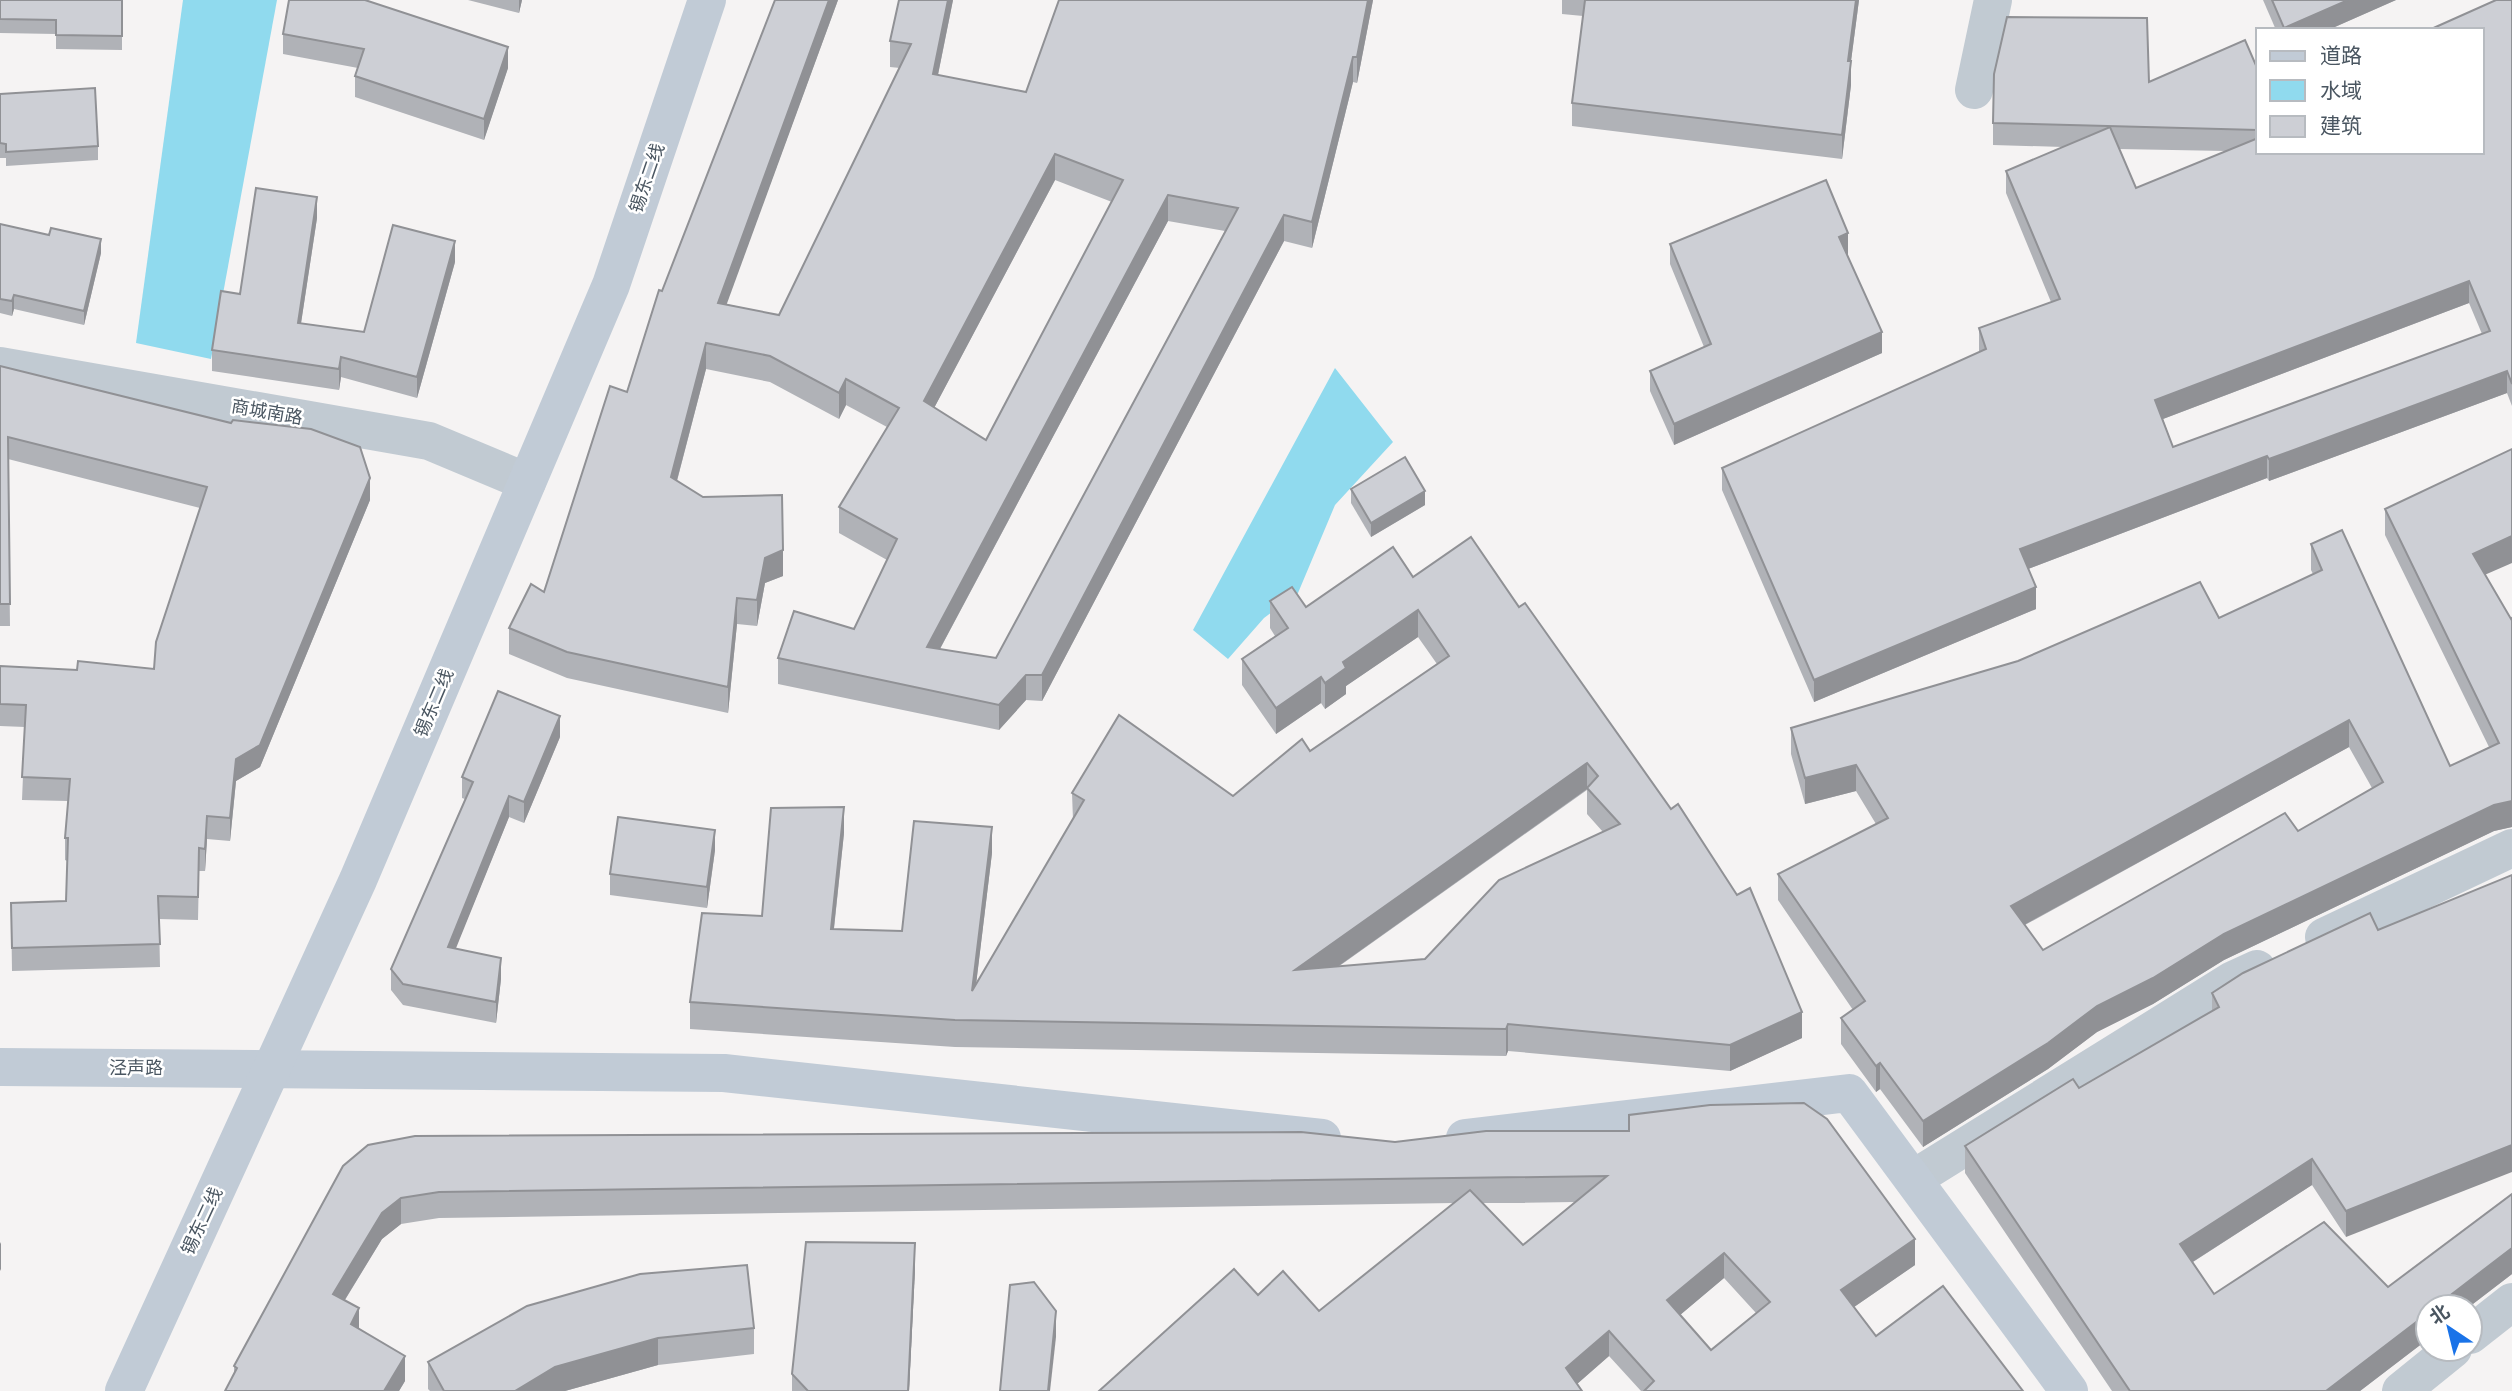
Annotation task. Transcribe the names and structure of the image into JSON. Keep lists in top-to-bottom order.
{
  "streets": {
    "street": ["锡东二线", "商城南路", "泾声路"]
  },
  "crossings": [
    ["锡东二线", "商城南路"],
    ["锡东二线", "泾声路"]
  ],
  "legend": ["道路", "水域", "建筑"],
  "north": "top left"
}
